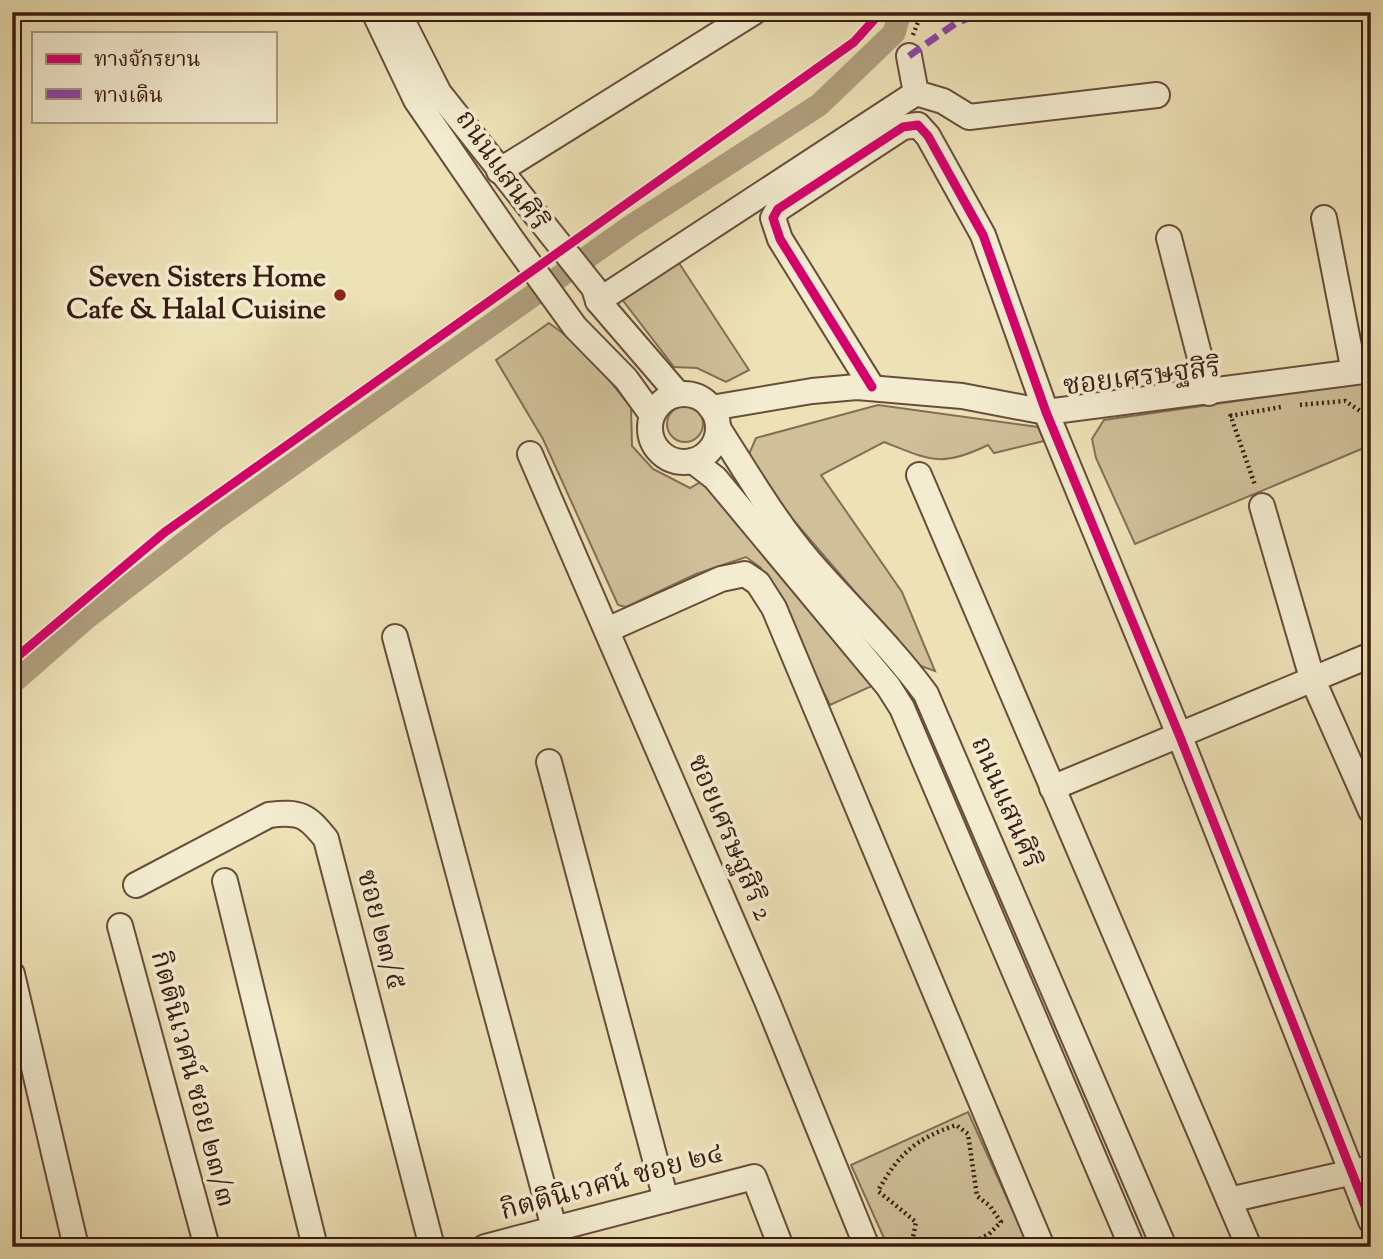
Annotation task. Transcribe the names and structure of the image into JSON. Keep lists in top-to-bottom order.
{
  "streets": {
    "street": [
      "ถนนแสนศิริ",
      "ซอยเศรษฐสิริ",
      "ซอยเศรษฐสิริ 2",
      "ซอย ๒๓/๕",
      "กิตตินิเวศน์ ซอย ๒๓/๓",
      "กิตตินิเวศน์ ซอย ๒๔"
    ]
  },
  "crossings": [
    ["ถนนแสนศิริ", "ซอยเศรษฐสิริ"]
  ],
  "places": ["Seven Sisters Home Cafe & Halal Cuisine"],
  "legend": ["ทางจักรยาน", "ทางเดิน"]
}
